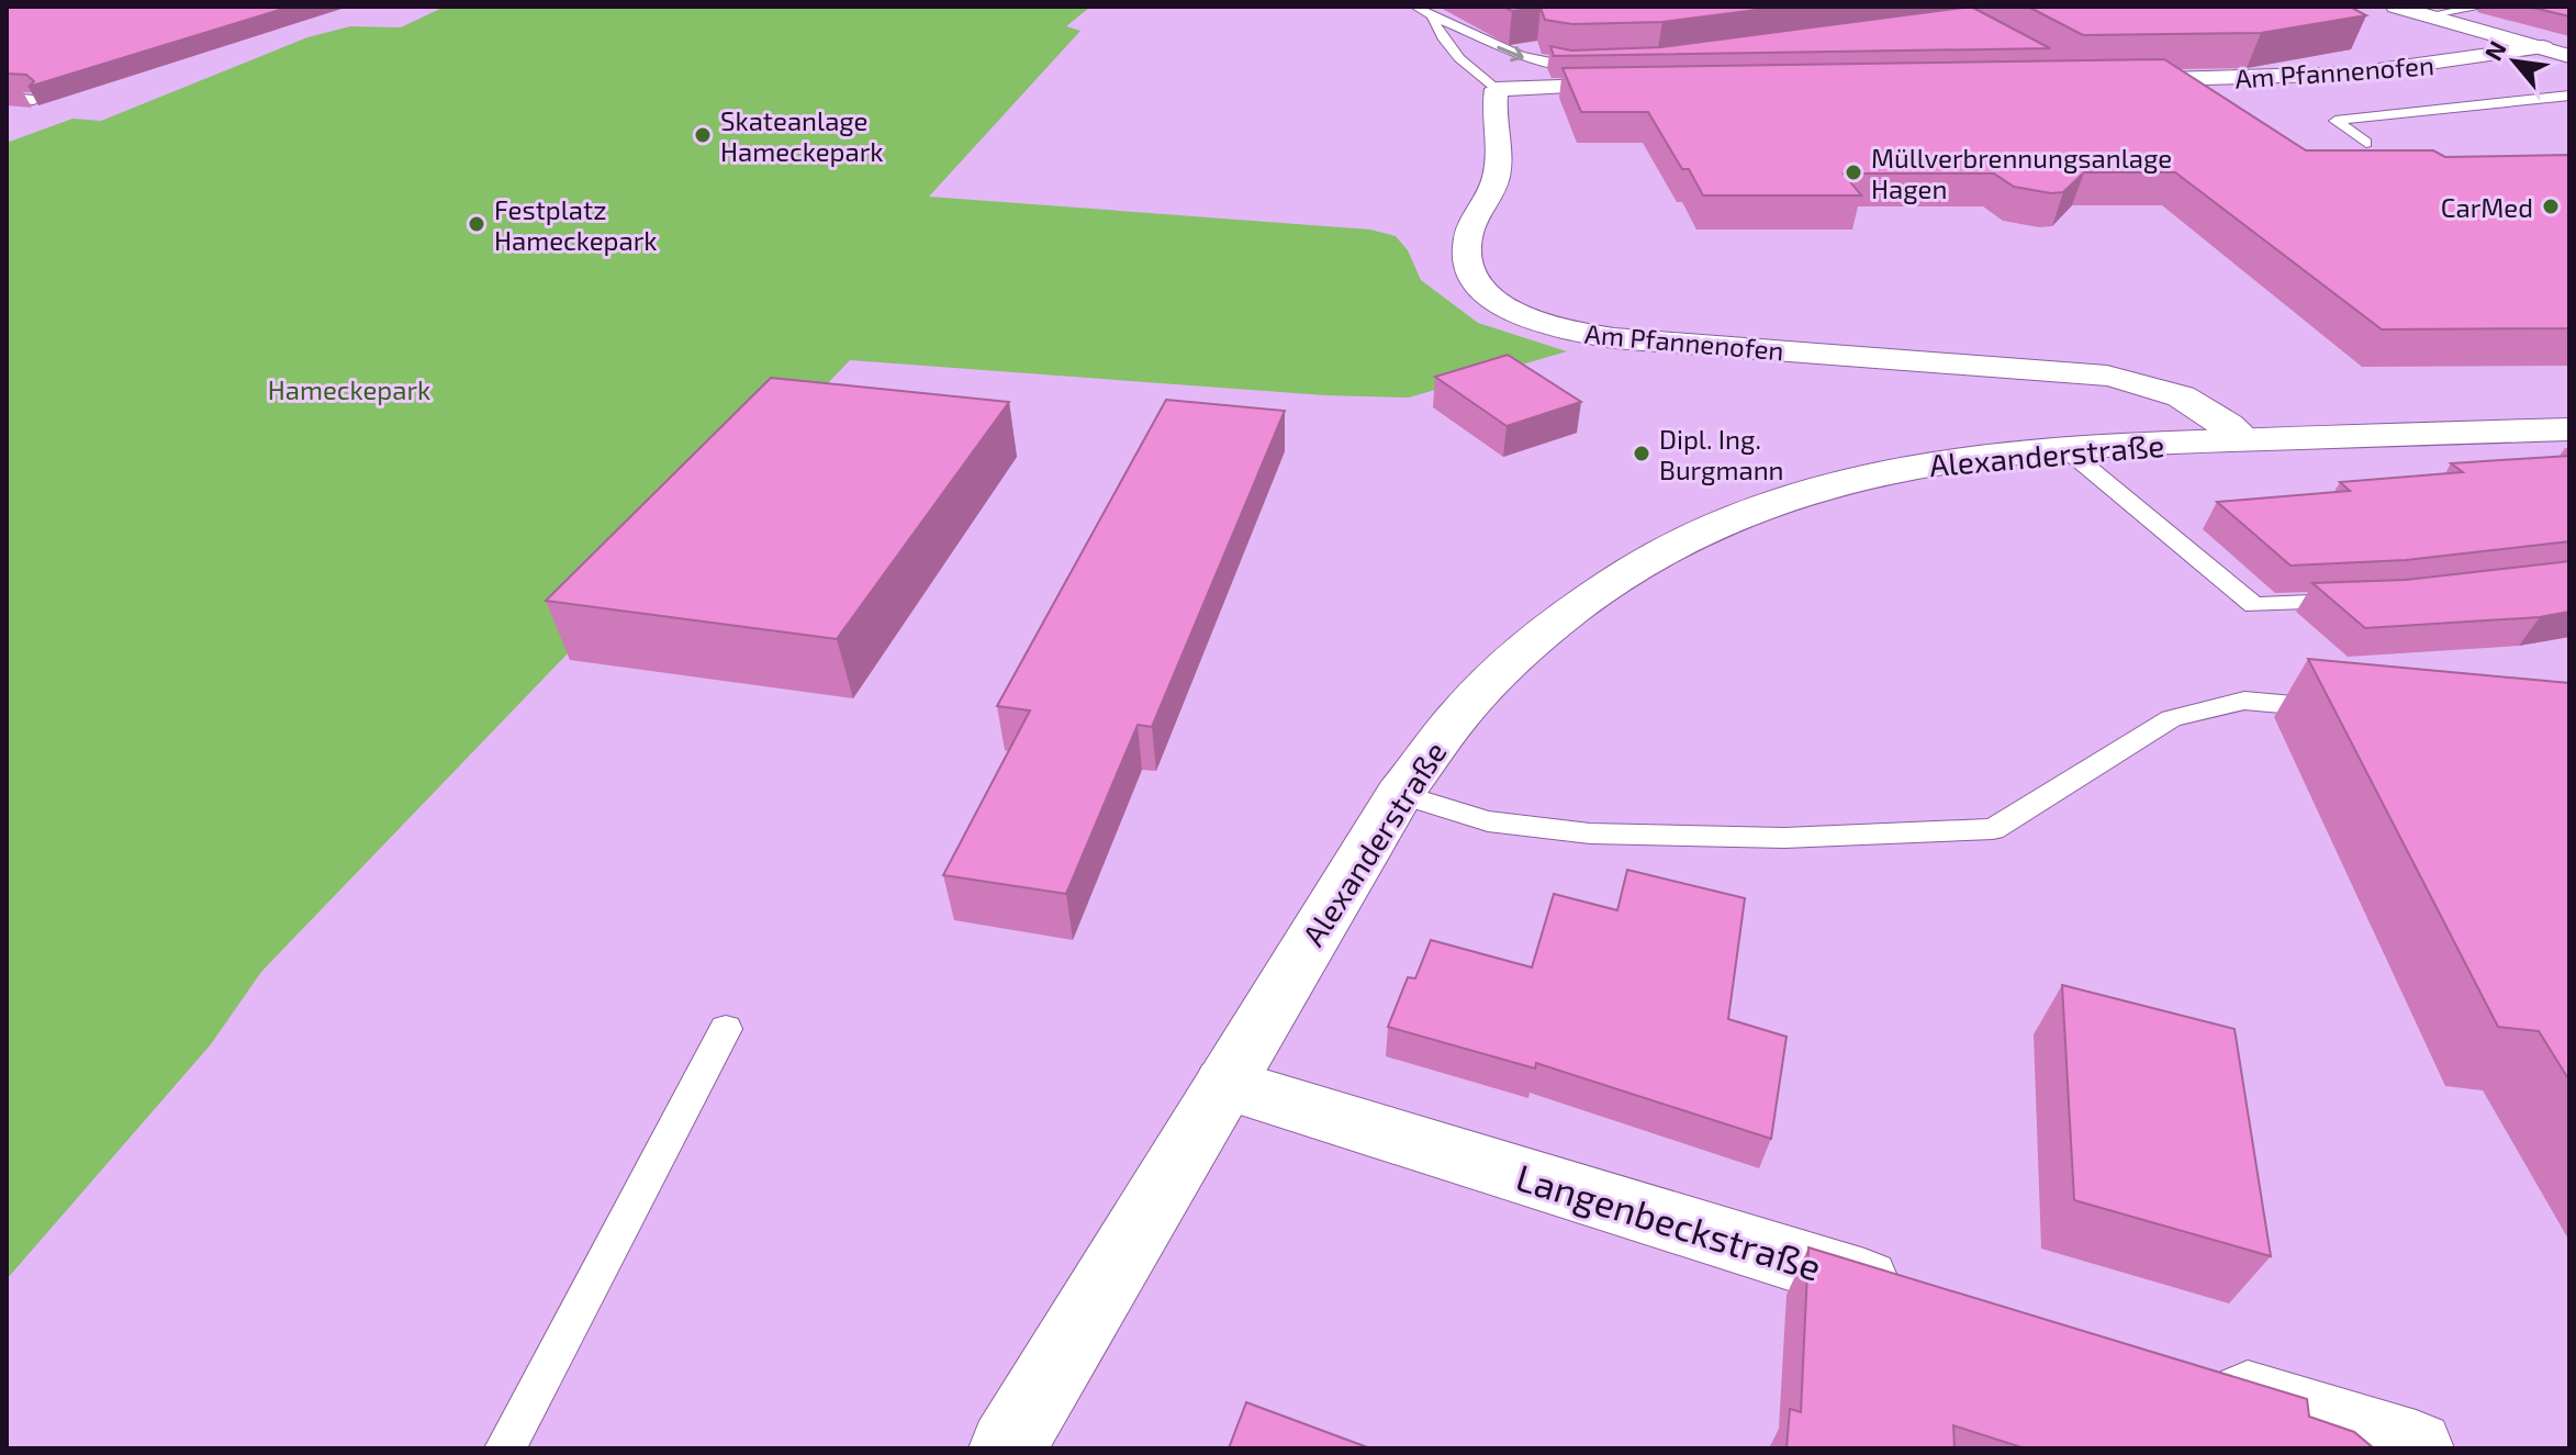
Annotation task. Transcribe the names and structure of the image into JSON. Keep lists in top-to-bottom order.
{
  "streets": {
    "street": ["Am Pfannenofen", "Alexanderstraße", "Langenbeckstraße"]
  },
  "crossings": [
    ["Am Pfannenofen", "Alexanderstraße"],
    ["Alexanderstraße", "Langenbeckstraße"]
  ],
  "parks": ["Hameckepark"],
  "places": [
    "Skateanlage Hameckepark",
    "Müllverbrennungsanlage Hagen",
    "CarMed",
    "Festplatz Hameckepark",
    "Dipl. Ing. Burgmann"
  ],
  "north": "top left"
}
